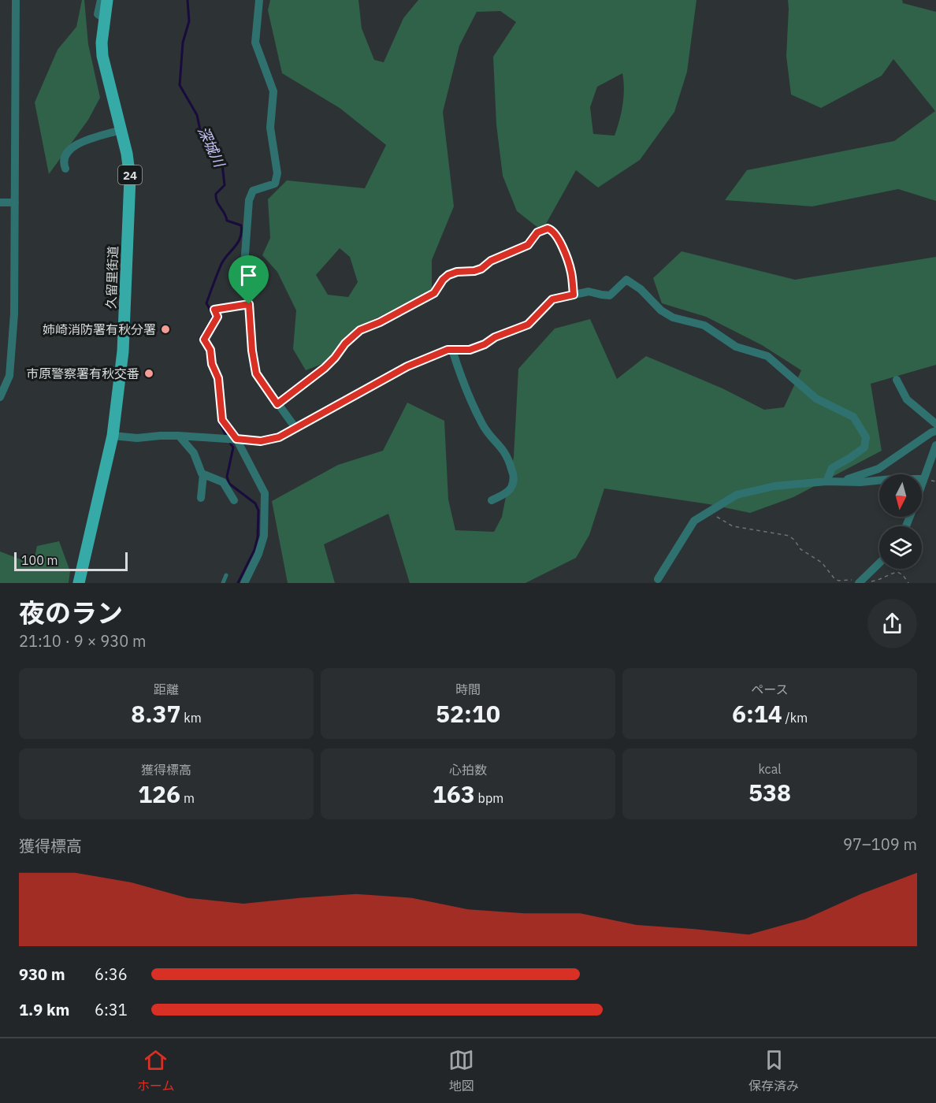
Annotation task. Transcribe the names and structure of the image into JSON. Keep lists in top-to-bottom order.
{
  "streets": {
    "main road": ["24", "久留里街道"]
  },
  "water": ["深城川"],
  "places": ["姉崎消防署有秋分署", "市原警察署有秋交番"],
  "scale_bar": "100 m",
  "north": "bottom",
  "page": {
    "scale": "100 m",
    "heading": ["夜のラン", "21:10 · 9 × 930 m"],
    "stats": [
      ["距離", "8.37 km"],
      ["時間", "52:10"],
      ["ペース", "6:14 /km"],
      ["獲得標高", "126 m"],
      ["心拍数", "163 bpm"],
      ["kcal", "538"]
    ],
    "chart": ["獲得標高", "97–109 m"],
    "list": [
      {
        "name": "930 m",
        "note": "6:36"
      },
      {
        "name": "1.9 km",
        "note": "6:31"
      }
    ],
    "tabs": ["ホーム", "地図", "保存済み"]
  }
}
